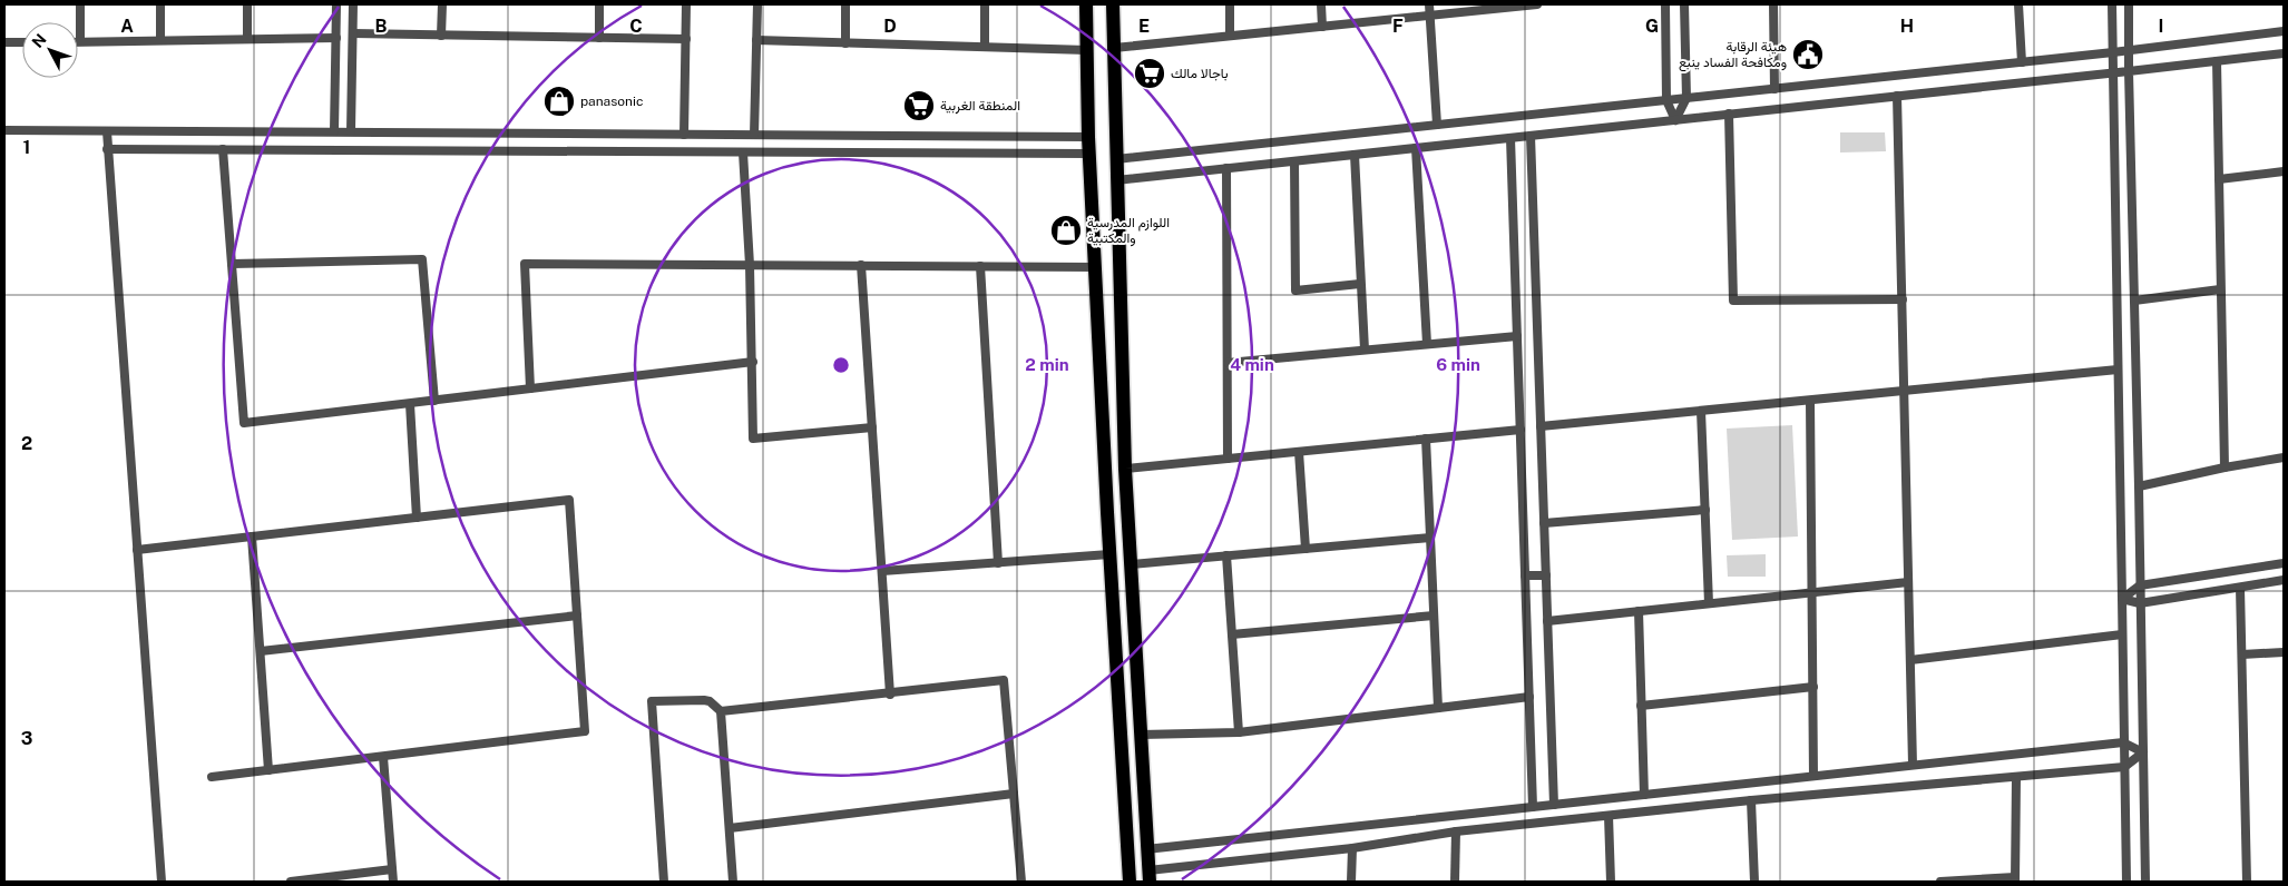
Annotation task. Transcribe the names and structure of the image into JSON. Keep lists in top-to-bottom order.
{
  "places": {
    "public building": ["هيئة الرقابة ومكافحة الفساد ينبع"],
    "supermarket": ["باجالا مالك", "المنطقة الغربية"],
    "shop": ["panasonic", "اللوازم المدرسية والمكتبية"]
  },
  "north": "top left",
  "grid": {
    "columns": [
      "A",
      "B",
      "C",
      "D",
      "E",
      "F",
      "G",
      "H",
      "I"
    ],
    "rows": ["1", "2", "3"]
  },
  "rings": ["2 min", "4 min", "6 min"]
}
